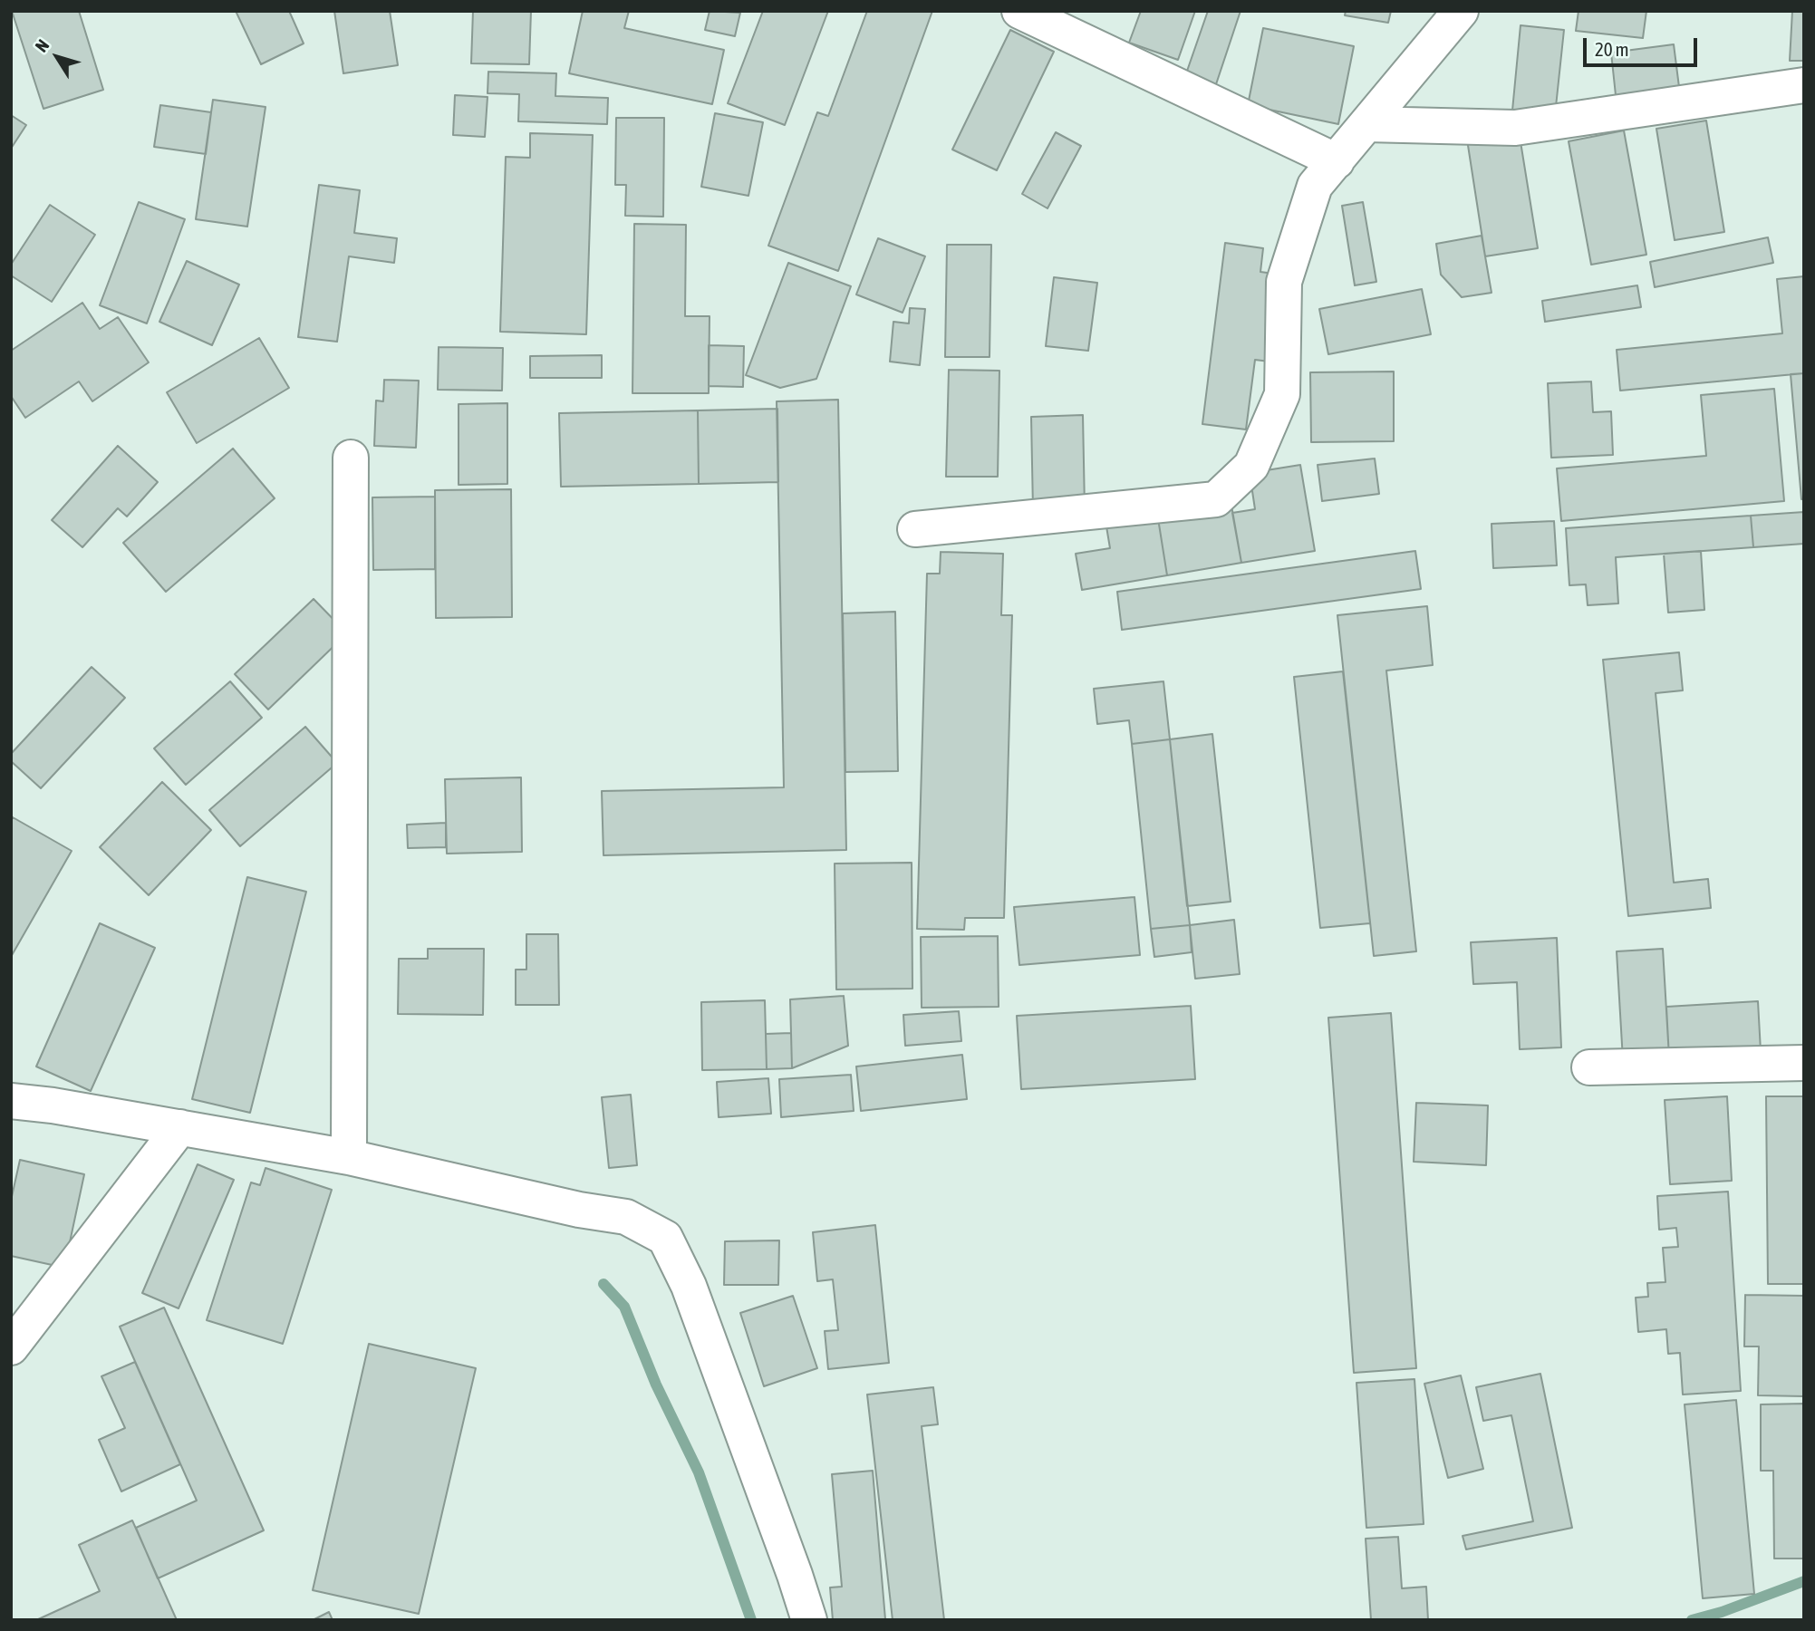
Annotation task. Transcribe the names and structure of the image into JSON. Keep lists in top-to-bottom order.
{
  "scale_bar": "20 m",
  "north": "top left"
}
